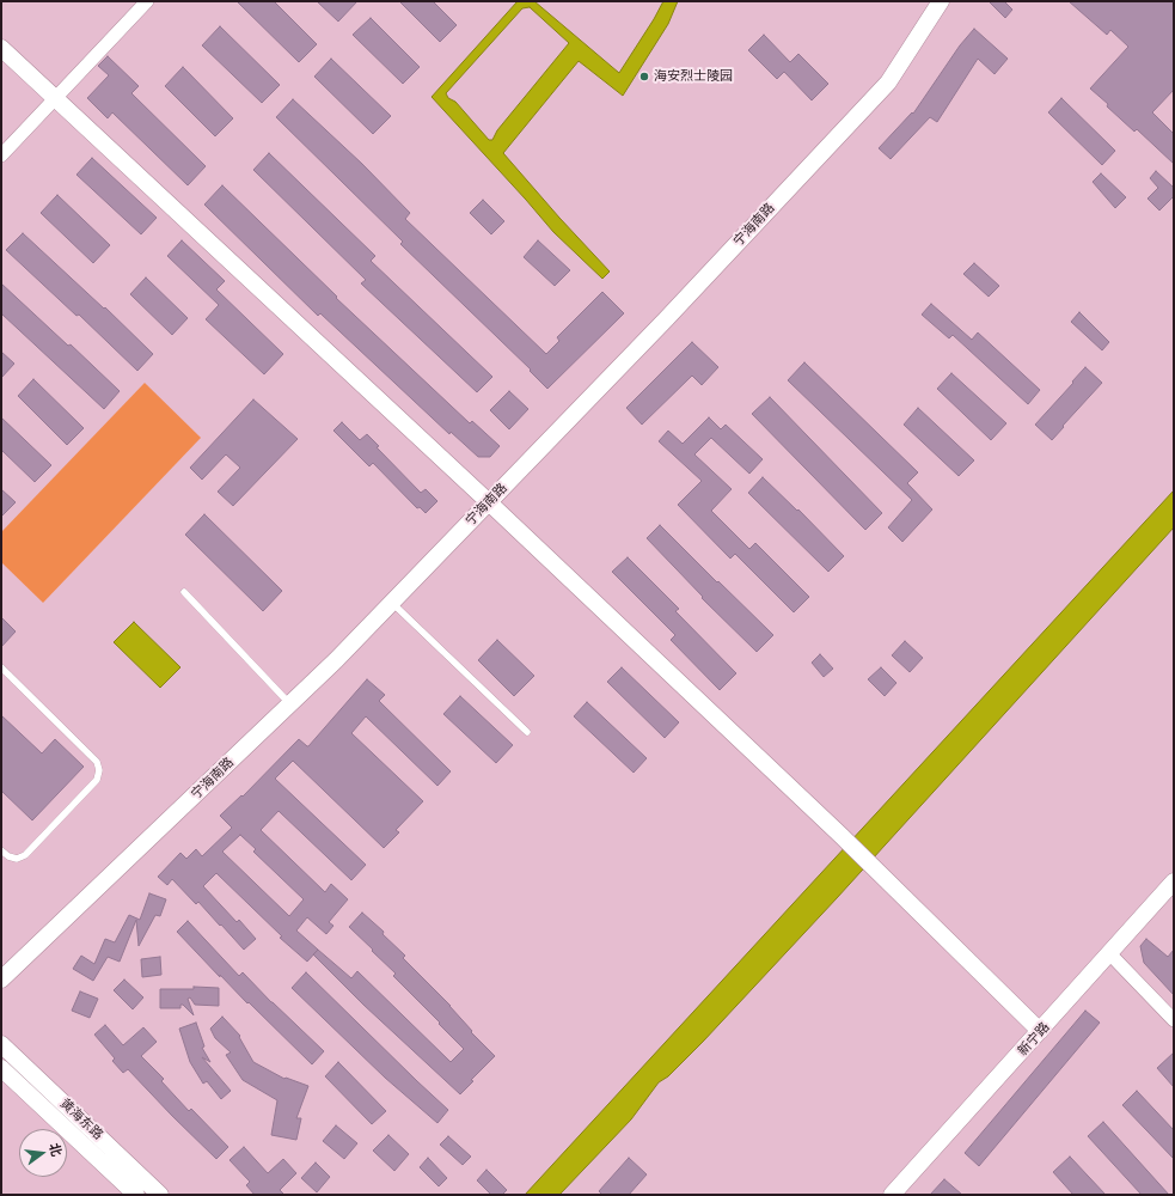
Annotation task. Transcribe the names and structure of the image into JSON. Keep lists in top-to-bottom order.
{
  "streets": {
    "street": ["宁海南路", "新宁路", "黄海东路"]
  },
  "places": ["海安烈士陵园"],
  "north": "right"
}
